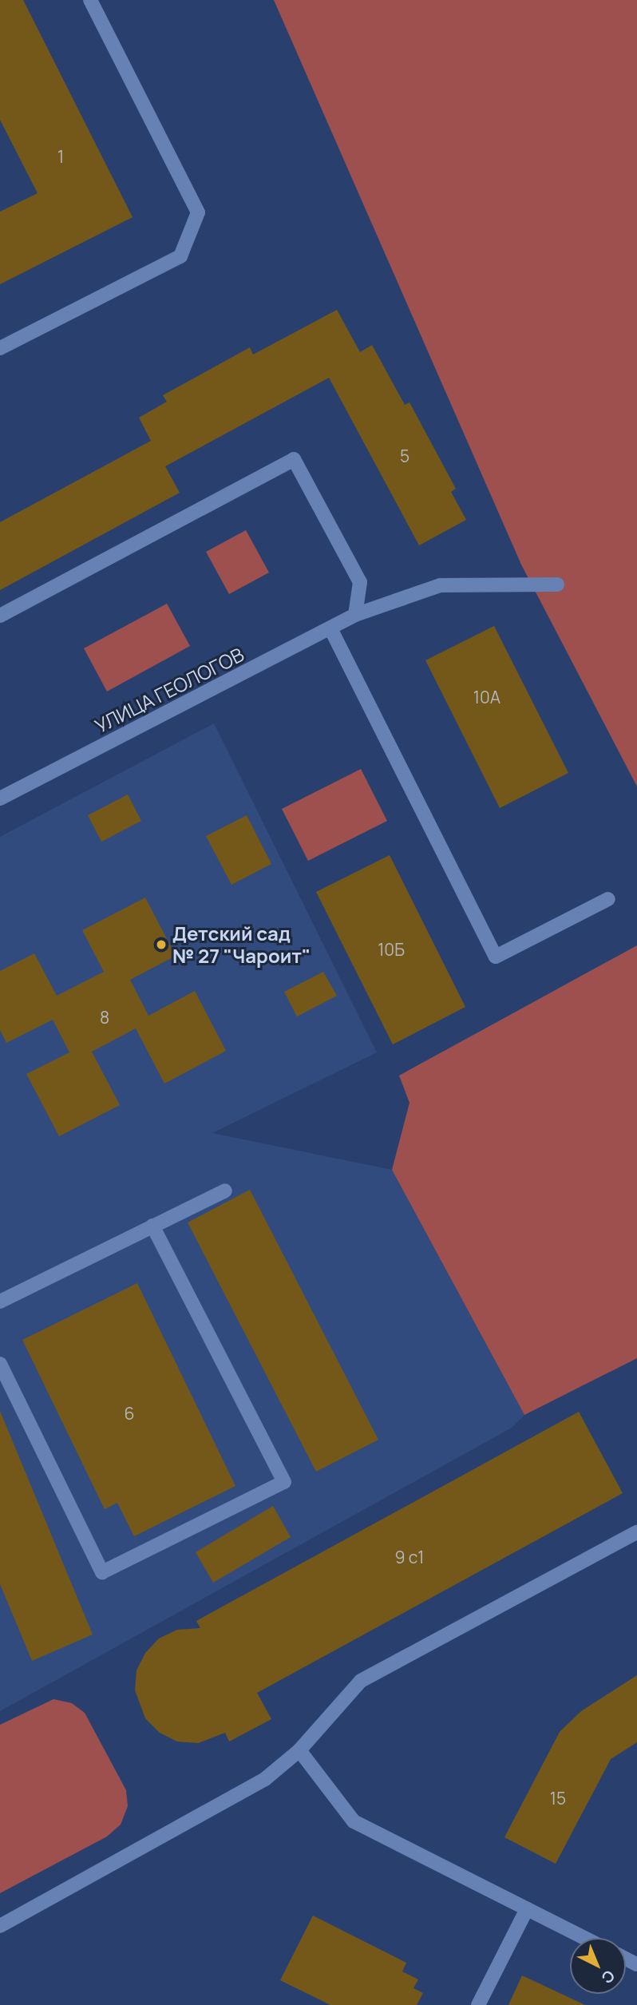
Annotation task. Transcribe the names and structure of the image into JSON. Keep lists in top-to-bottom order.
{
  "streets": {
    "street": ["УЛИЦА ГЕОЛОГОВ"]
  },
  "places": ["Детский сад № 27 \"Чароит\""],
  "house_numbers": [
    "1",
    "5",
    "10А",
    "10Б",
    "8",
    "6",
    "9 с1",
    "15"
  ],
  "north": "bottom right"
}
